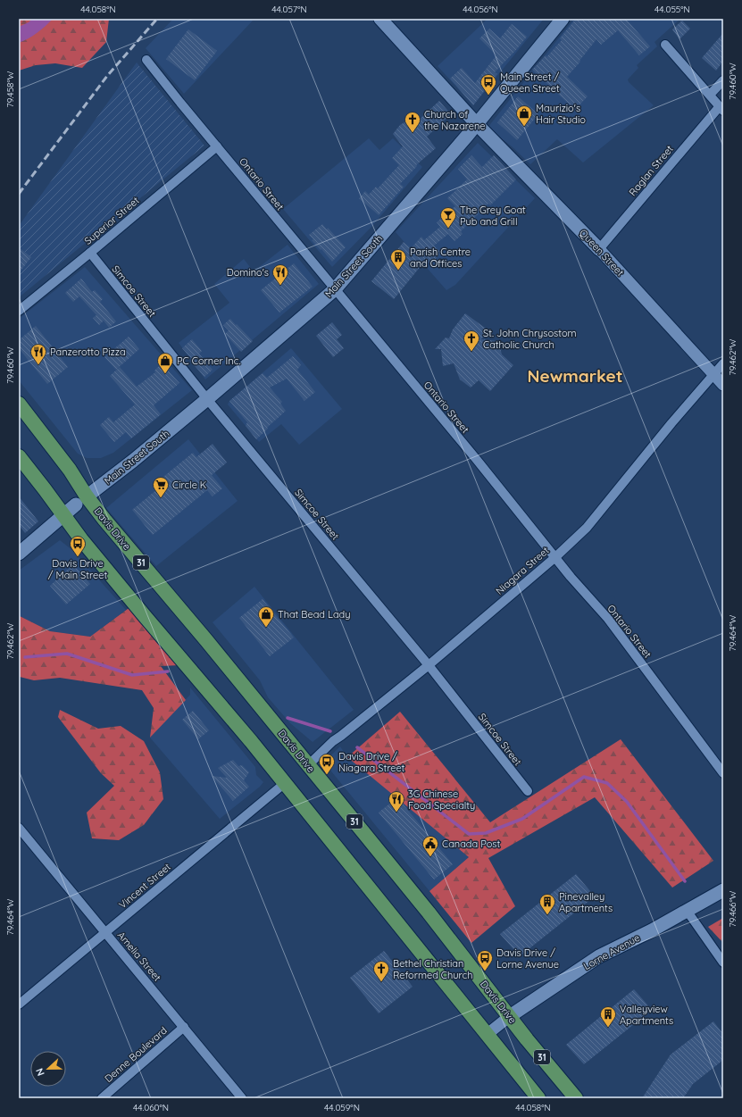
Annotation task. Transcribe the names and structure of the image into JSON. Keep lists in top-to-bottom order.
{
  "streets": {
    "main road": [
      "Queen Street",
      "Main Street South",
      "Davis Drive",
      "31",
      "Lorne Avenue"
    ],
    "street": [
      "Raglan Street",
      "Ontario Street",
      "Superior Street",
      "Simcoe Street",
      "Niagara Street",
      "Vincent Street",
      "Amelia Street",
      "Denne Boulevard"
    ]
  },
  "crossings": [
    ["Raglan Street", "Queen Street"],
    ["Ontario Street", "Superior Street"],
    ["Ontario Street", "Main Street South"],
    ["Ontario Street", "Niagara Street"],
    ["Superior Street", "Simcoe Street"],
    ["Queen Street", "Main Street South"],
    ["Queen Street", "Niagara Street"],
    ["Main Street South", "Simcoe Street"],
    ["Main Street South", "Davis Drive"],
    ["Simcoe Street", "Niagara Street"],
    ["Davis Drive", "Niagara Street"],
    ["Davis Drive", "Lorne Avenue"],
    ["Vincent Street", "Amelia Street"],
    ["Amelia Street", "Denne Boulevard"]
  ],
  "districts": ["Newmarket"],
  "places": {
    "bus stop": [
      "Main Street / Queen Street",
      "Davis Drive / Main Street",
      "Davis Drive / Niagara Street",
      "Davis Drive / Lorne Avenue"
    ],
    "shop": ["Maurizio's Hair Studio", "PC Corner Inc.", "That Bead Lady"],
    "church": ["Church of the Nazarene", "St. John Chrysostom Catholic Church", "Bethel Christian Reformed Church"],
    "bar": ["The Grey Goat Pub and Grill"],
    "building": ["Parish Centre and Offices", "Pinevalley Apartments", "Valleyview Apartments"],
    "restaurant": ["Domino's", "Panzerotto Pizza", "3G Chinese Food Specialty"],
    "supermarket": ["Circle K"],
    "public building": ["Canada Post"]
  },
  "north": "left",
  "coordinates": [
    "44.058°N",
    "44.057°N",
    "44.056°N",
    "44.055°N",
    "79.460°W",
    "79.458°W",
    "79.462°W",
    "79.464°W",
    "79.466°W",
    "44.060°N",
    "44.059°N"
  ]
}
